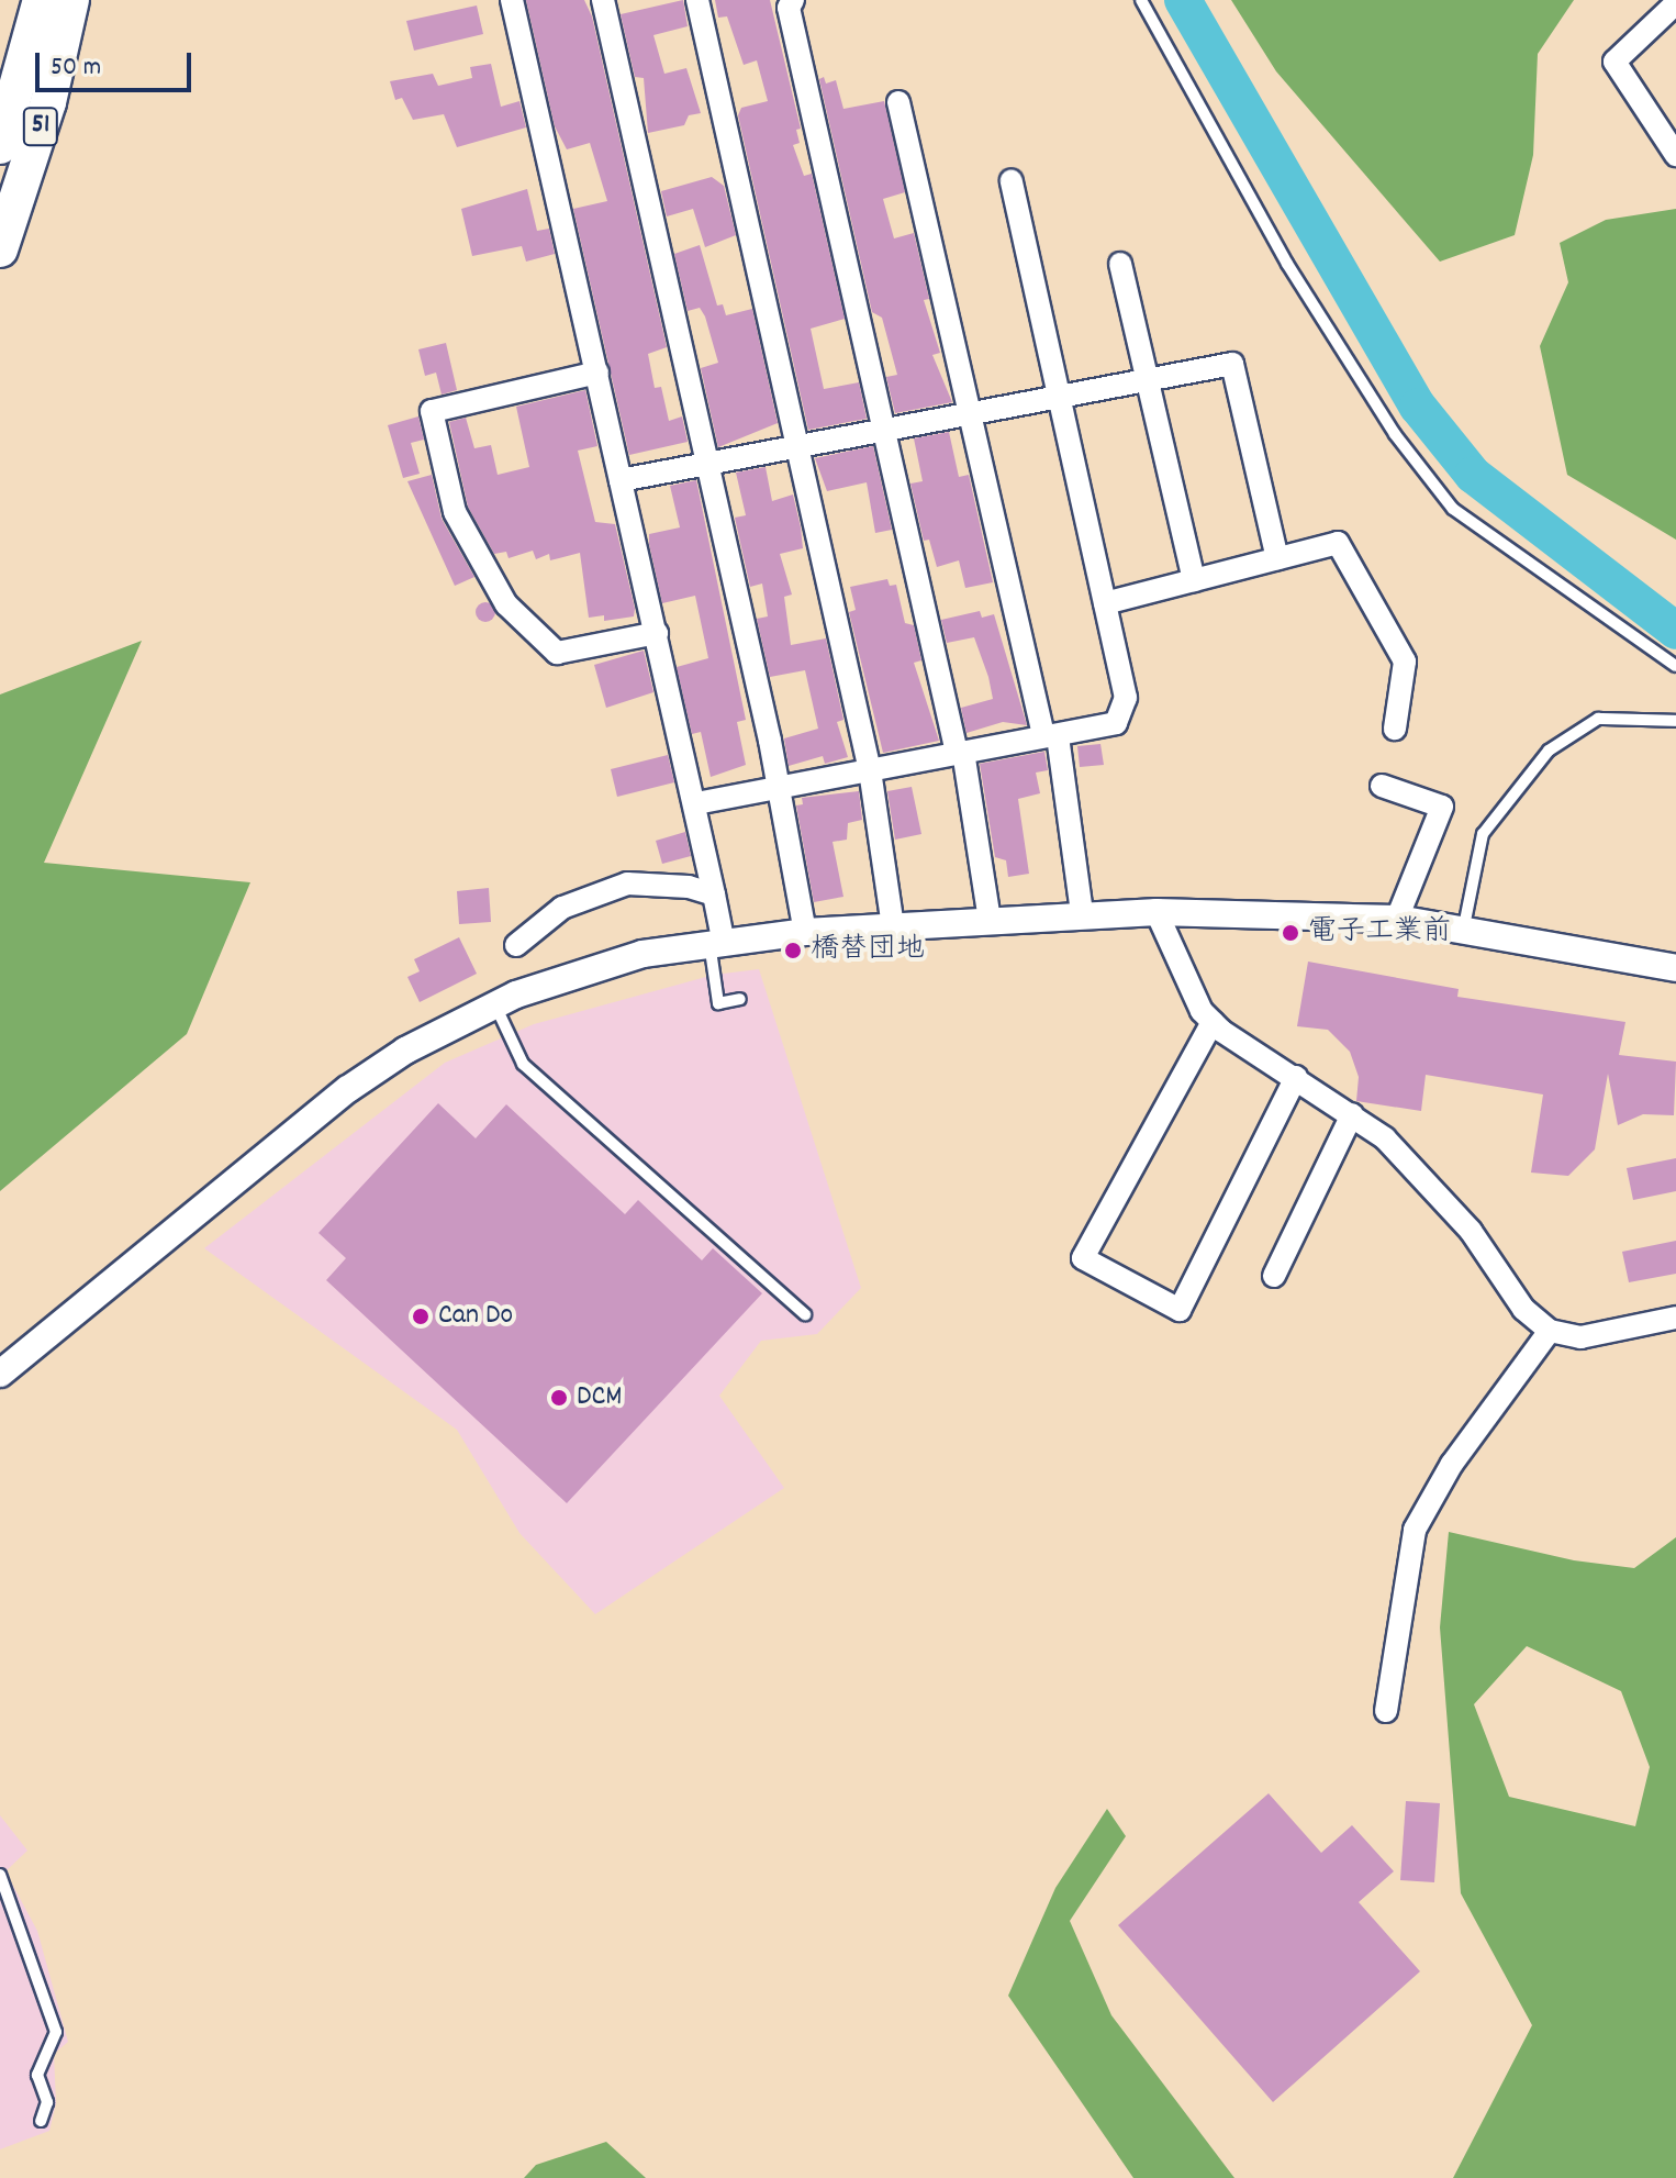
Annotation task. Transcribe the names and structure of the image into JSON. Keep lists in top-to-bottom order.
{
  "streets": {
    "highway": ["51"]
  },
  "places": [
    "電子工業前",
    "橋替団地",
    "Can Do",
    "DCM"
  ],
  "scale_bar": "50 m"
}
